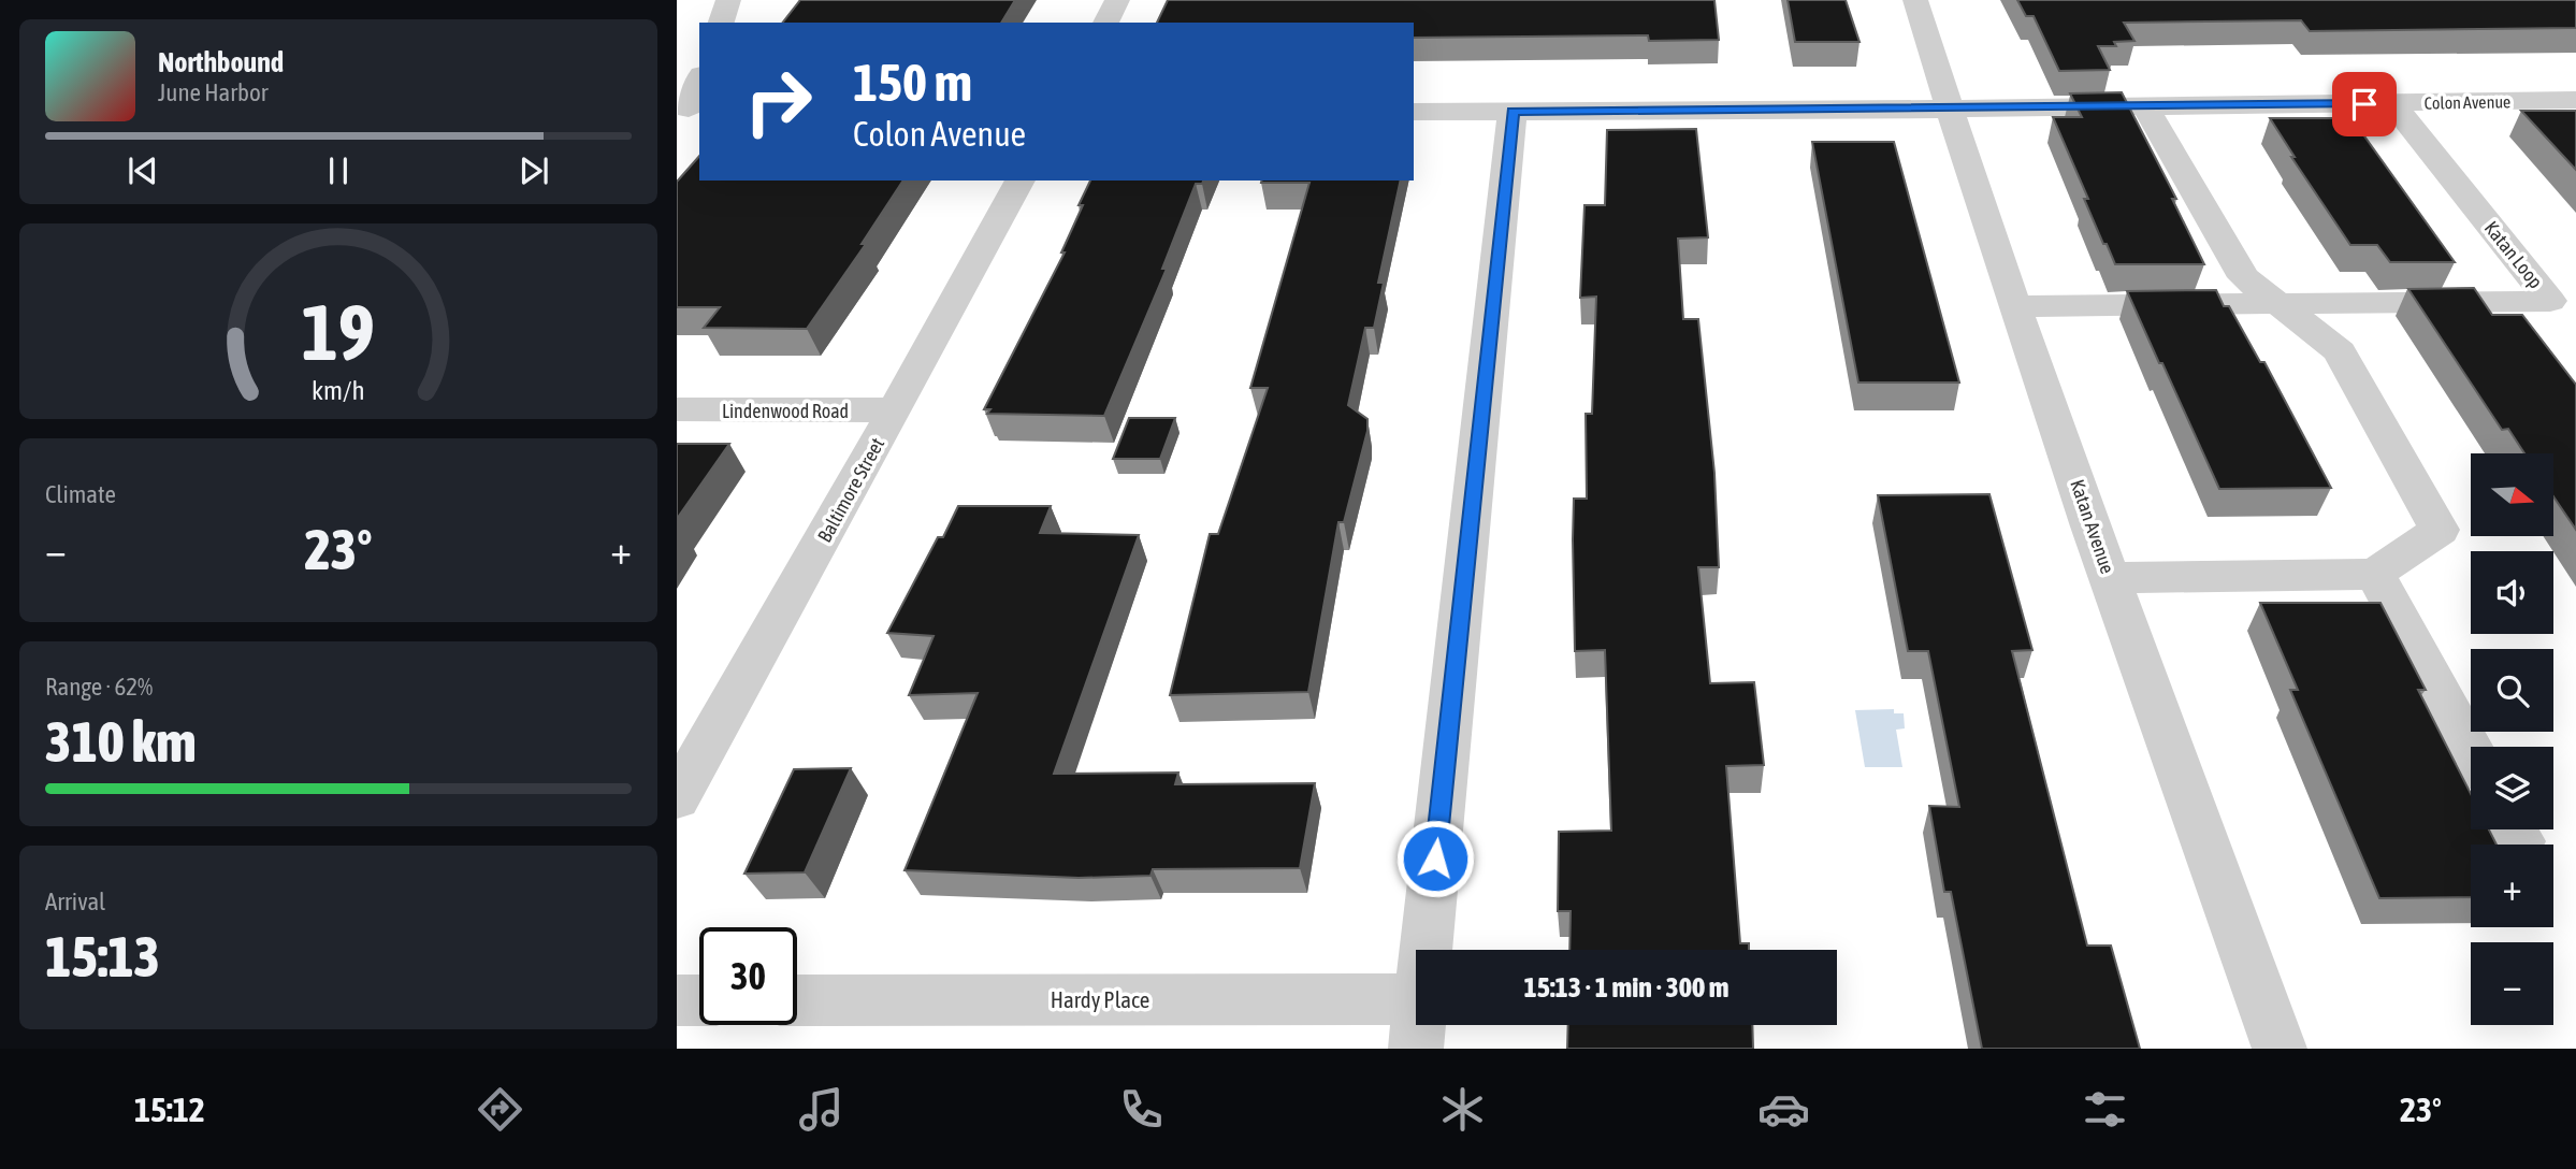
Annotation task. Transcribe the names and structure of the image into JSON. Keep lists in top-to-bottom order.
{
  "streets": {
    "street": [
      "Colon Avenue",
      "Katan Loop",
      "Lindenwood Road",
      "Baltimore Street",
      "Katan Avenue",
      "Hardy Place"
    ]
  },
  "crossings": [
    ["Colon Avenue", "Katan Loop"],
    ["Colon Avenue", "Katan Avenue"],
    ["Katan Loop", "Katan Avenue"],
    ["Lindenwood Road", "Baltimore Street"]
  ],
  "north": "right",
  "page": {
    "turn": ["150 m", "Colon Avenue"],
    "song": ["Northbound", "June Harbor"],
    "tile": [
      "Climate",
      ["Range · 62%", "310 km"],
      ["Arrival", "15:13"]
    ],
    "map_buttons": ["+", "−"],
    "heat": ["−", "23°", "+"],
    "limit": "30",
    "trip": "15:13 · 1 min · 300 m",
    "tabs": ["15:12", "23°"],
    "gauge": ["19", "km/h"]
  }
}
